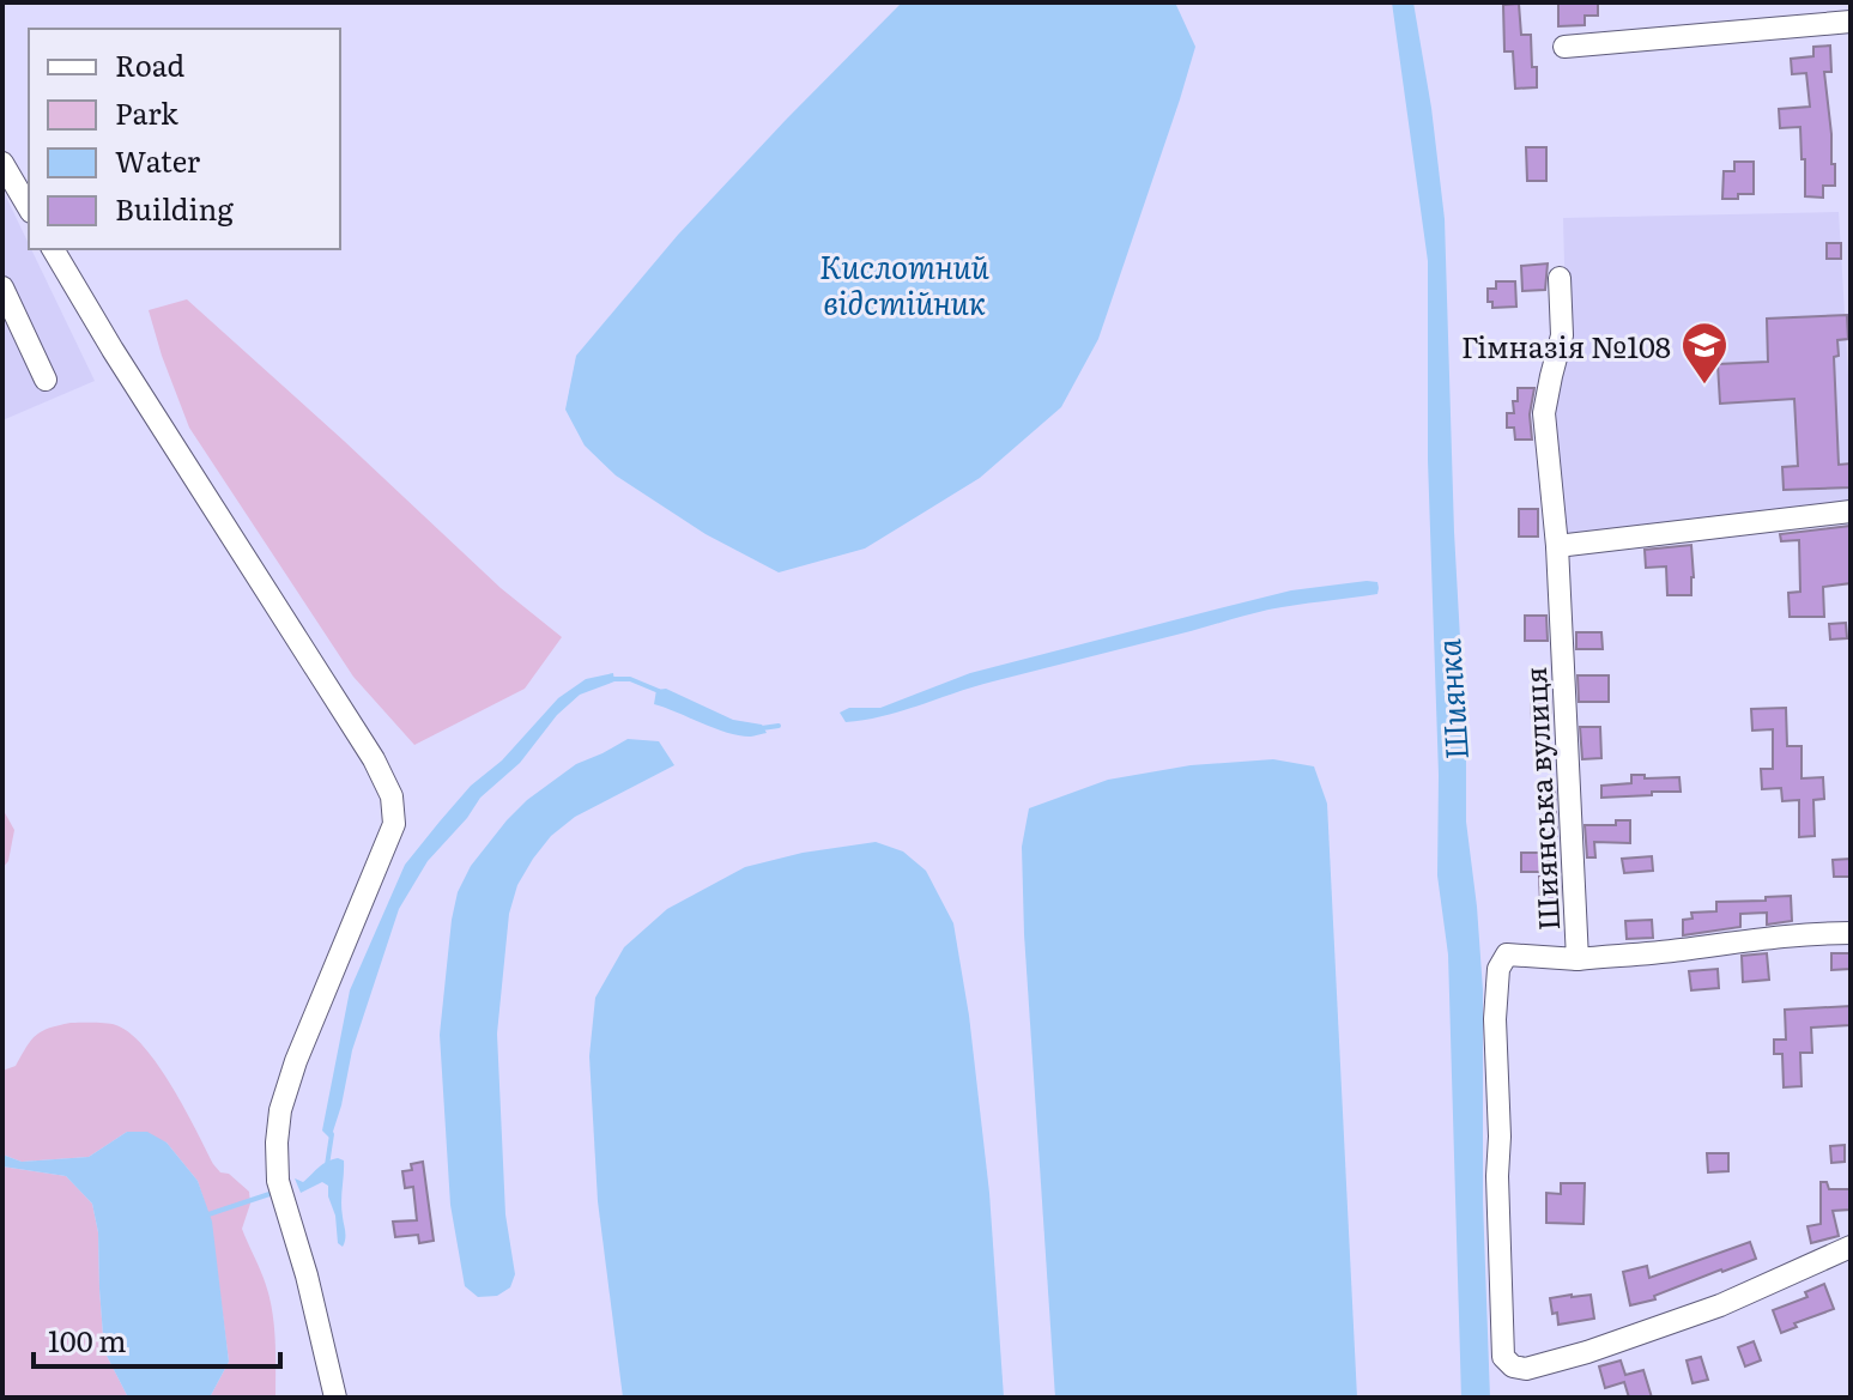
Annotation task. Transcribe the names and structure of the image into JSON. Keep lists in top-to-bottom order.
{
  "streets": {
    "street": ["Шиянська вулиця"]
  },
  "water": ["Кислотний відстійник", "Шиянка"],
  "places": {
    "school or university": ["Гімназія №108"]
  },
  "legend": [
    "Road",
    "Park",
    "Water",
    "Building"
  ],
  "scale_bar": "100 m"
}
